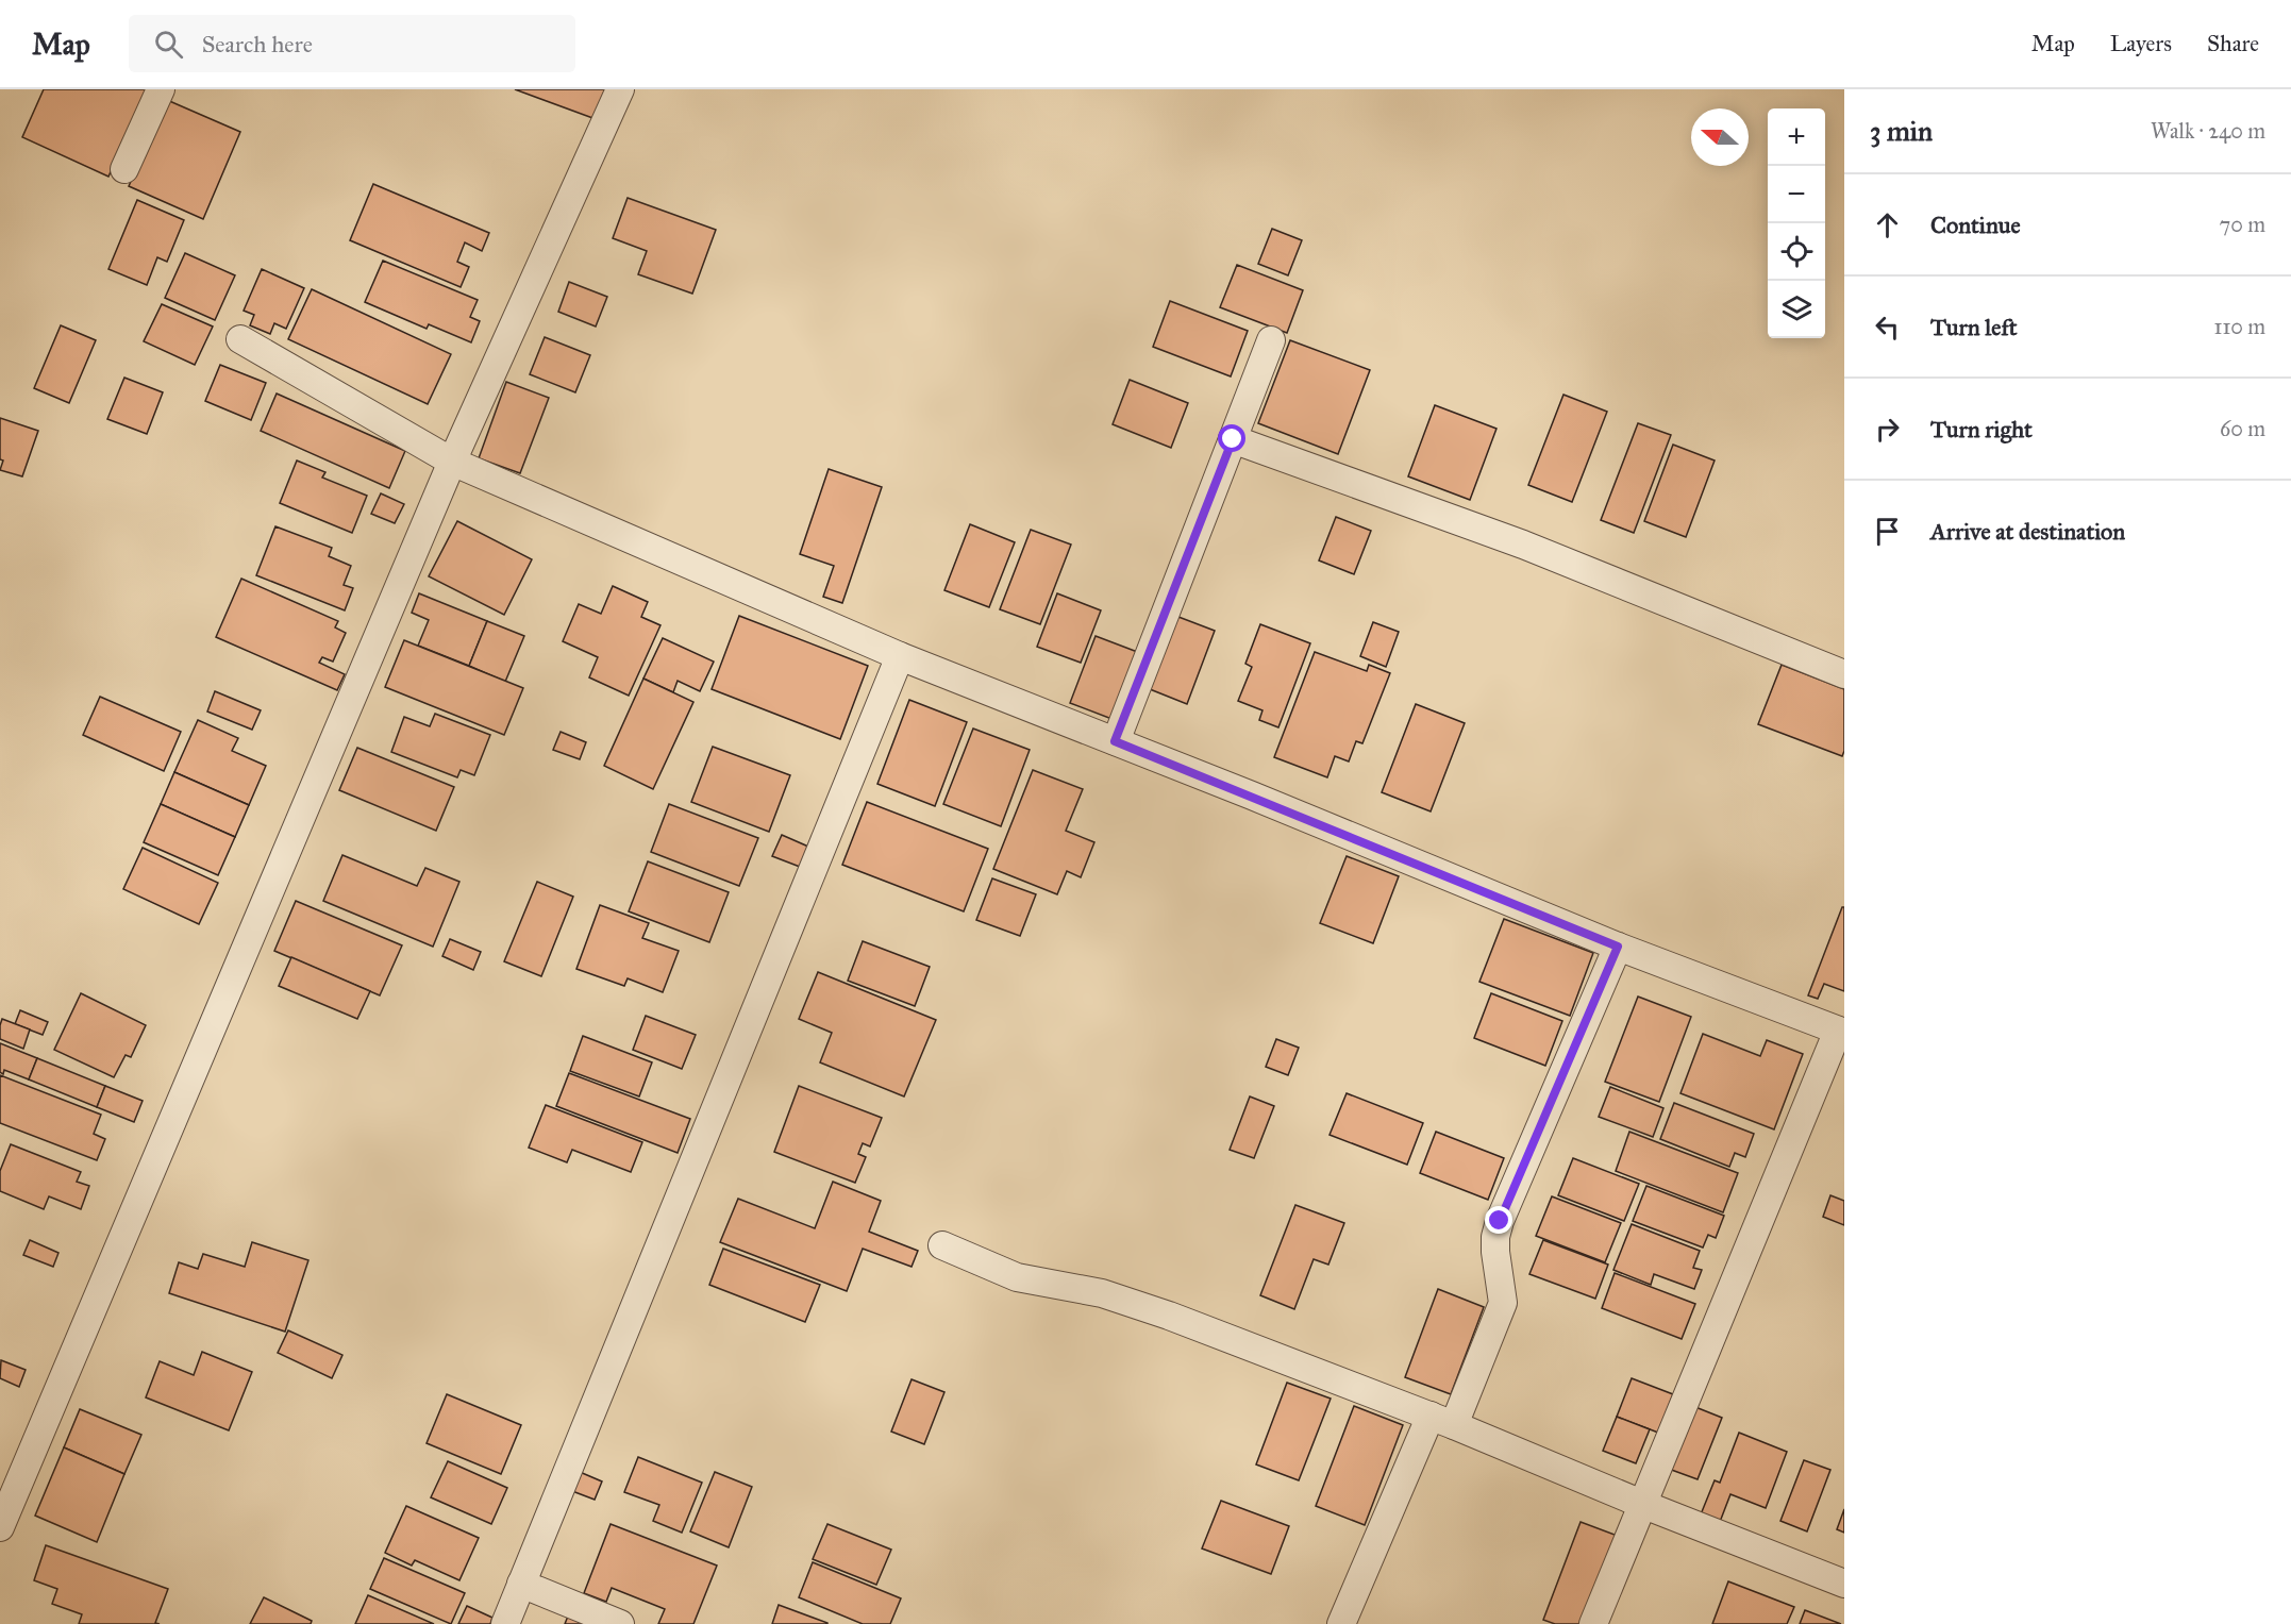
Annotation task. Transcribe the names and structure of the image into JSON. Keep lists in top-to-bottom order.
{
  "north": "left",
  "page": {
    "header": "Map",
    "search": "Search here",
    "nav": ["Map", "Layers", "Share"],
    "heading": ["3 min", "Walk · 240 m"],
    "map_buttons": ["+", "−"],
    "list": [
      ["Continue", "70 m"],
      ["Turn left", "110 m"],
      ["Turn right", "60 m"],
      "Arrive at destination"
    ]
  }
}
